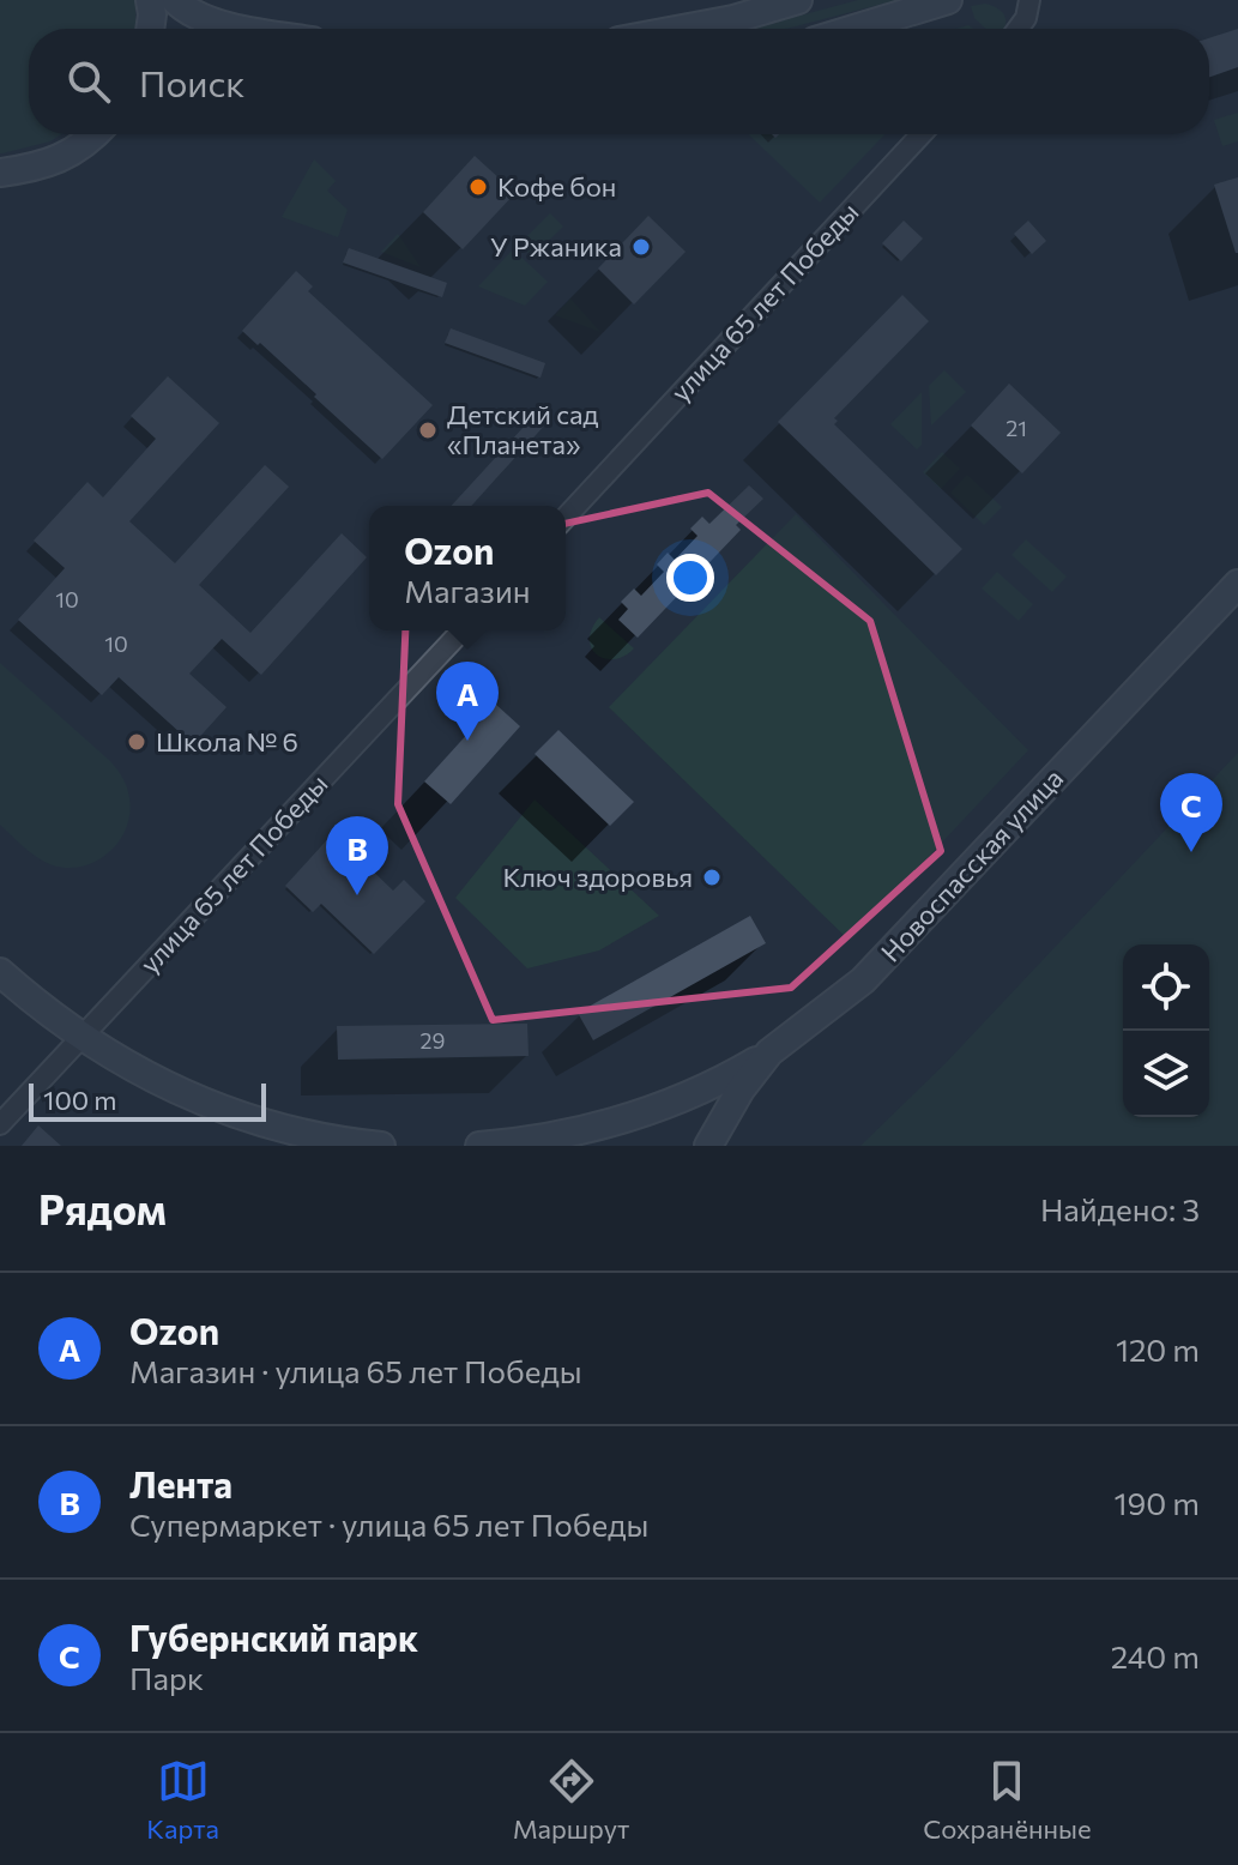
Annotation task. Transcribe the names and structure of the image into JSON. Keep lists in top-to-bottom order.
{
  "streets": {
    "street": ["улица 65 лет Победы", "Новоспасская улица"]
  },
  "places": [
    "Кофе бон",
    "У Ржаника",
    "Детский сад «Планета»",
    "Школа № 6",
    "Ключ здоровья"
  ],
  "house_numbers": [
    "21",
    "10",
    "10",
    "29"
  ],
  "scale_bar": "100 m",
  "page": {
    "search": "Поиск",
    "popup": ["Ozon", "Магазин"],
    "pins": ["A", "C", "B"],
    "scale": "100 m",
    "heading": ["Рядом", "Найдено: 3"],
    "list": [
      {
        "mark": "A",
        "name": "Ozon",
        "note": "Магазин · улица 65 лет Победы",
        "value": "120 m"
      },
      {
        "mark": "B",
        "name": "Лента",
        "note": "Супермаркет · улица 65 лет Победы",
        "value": "190 m"
      },
      {
        "mark": "C",
        "name": "Губернский парк",
        "note": "Парк",
        "value": "240 m"
      }
    ],
    "nav": ["Карта", "Маршрут", "Сохранённые"]
  }
}
